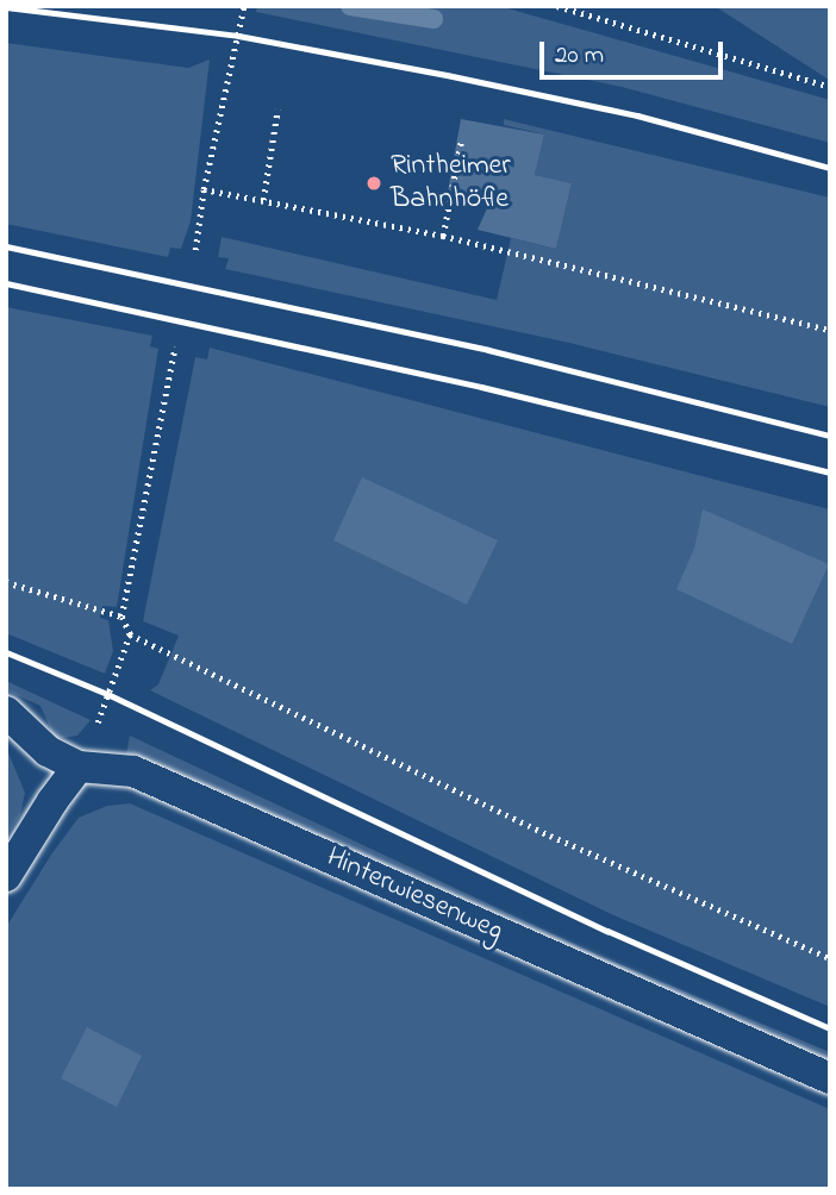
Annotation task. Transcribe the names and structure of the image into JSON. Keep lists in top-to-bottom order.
{
  "streets": {
    "lane": ["Hinterwiesenweg"]
  },
  "places": ["Rintheimer Bahnhöfle"],
  "scale_bar": "20 m"
}
